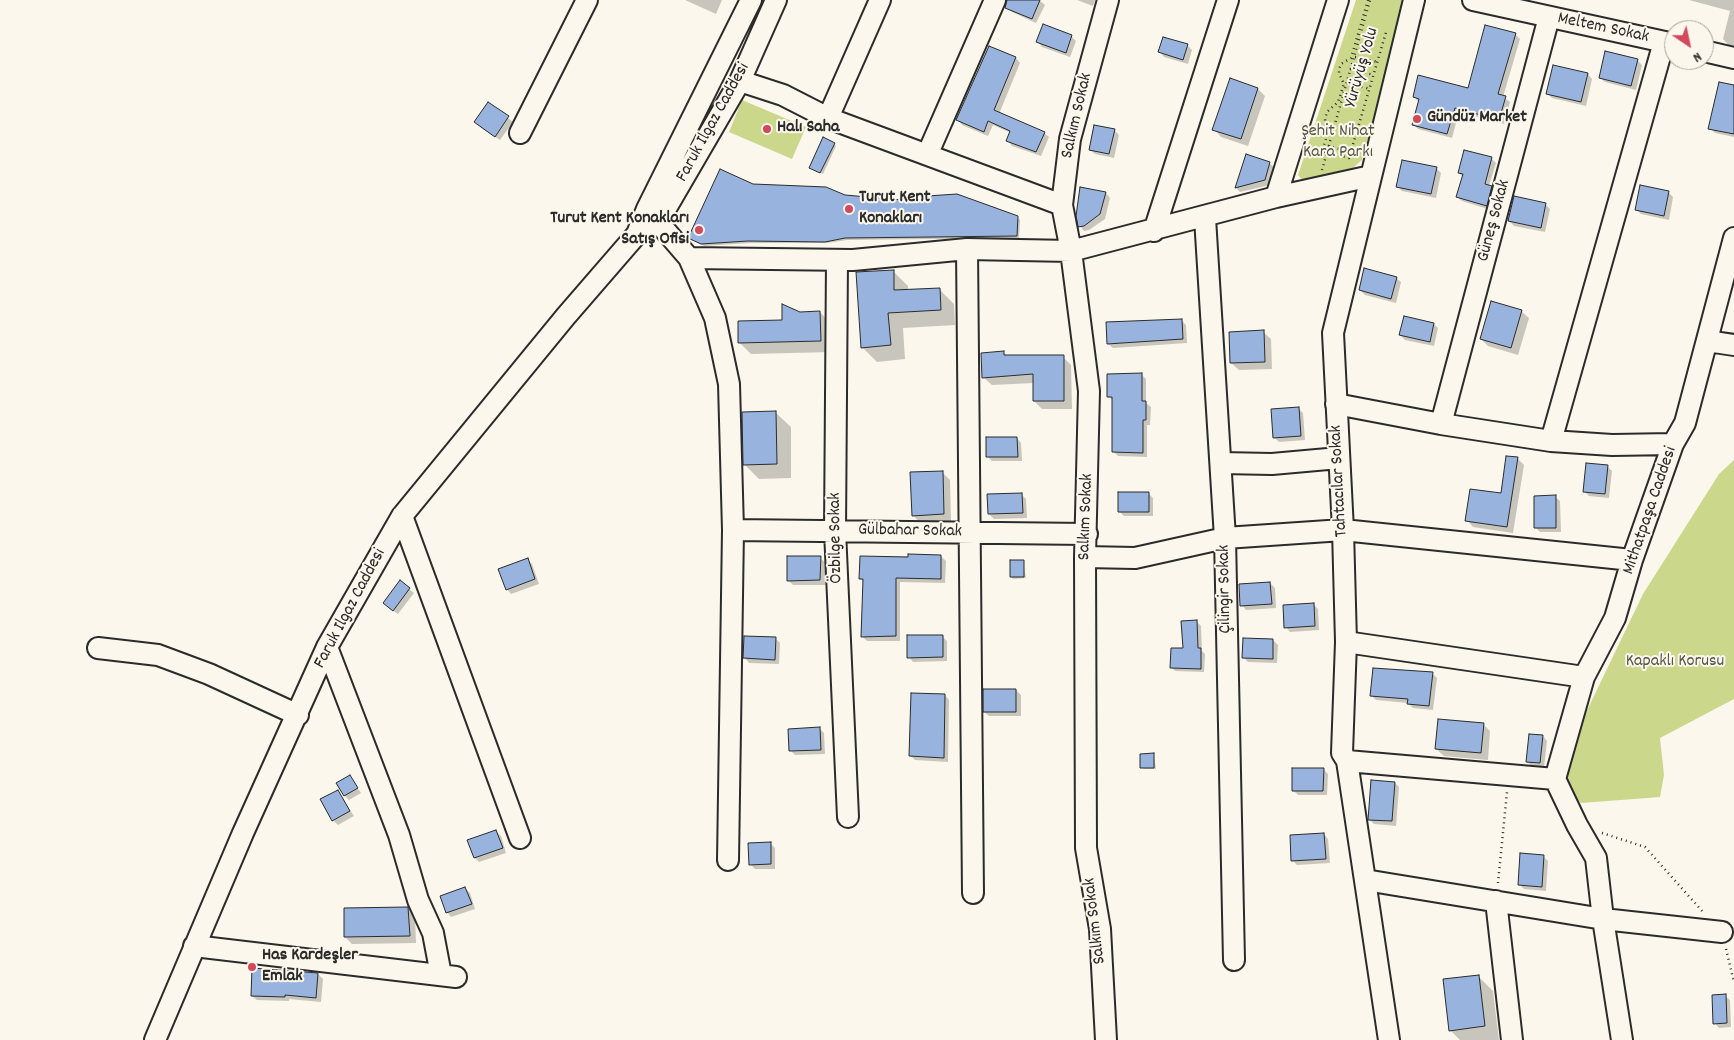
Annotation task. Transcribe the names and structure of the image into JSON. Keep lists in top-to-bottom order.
{
  "streets": {
    "street": [
      "Meltem Sokak",
      "Salkım Sokak",
      "Faruk Ilgaz Caddesi",
      "Güneş Sokak",
      "Tahtacılar Sokak",
      "Mithatpaşa Caddesi",
      "Gülbahar Sokak",
      "Özbilge Sokak",
      "Çilingir Sokak"
    ],
    "path": ["Yürüyüş Yolu"]
  },
  "crossings": [
    ["Meltem Sokak", "Güneş Sokak"],
    ["Salkım Sokak", "Gülbahar Sokak"],
    ["Gülbahar Sokak", "Özbilge Sokak"]
  ],
  "parks": ["Şehit Nihat Kara Parkı", "Kapaklı Korusu"],
  "places": [
    "Gündüz Market",
    "Halı Saha",
    "Turut Kent Konakları",
    "Turut Kent Konakları Satış Ofisi",
    "Has Kardeşler Emlak"
  ],
  "north": "bottom right"
}
